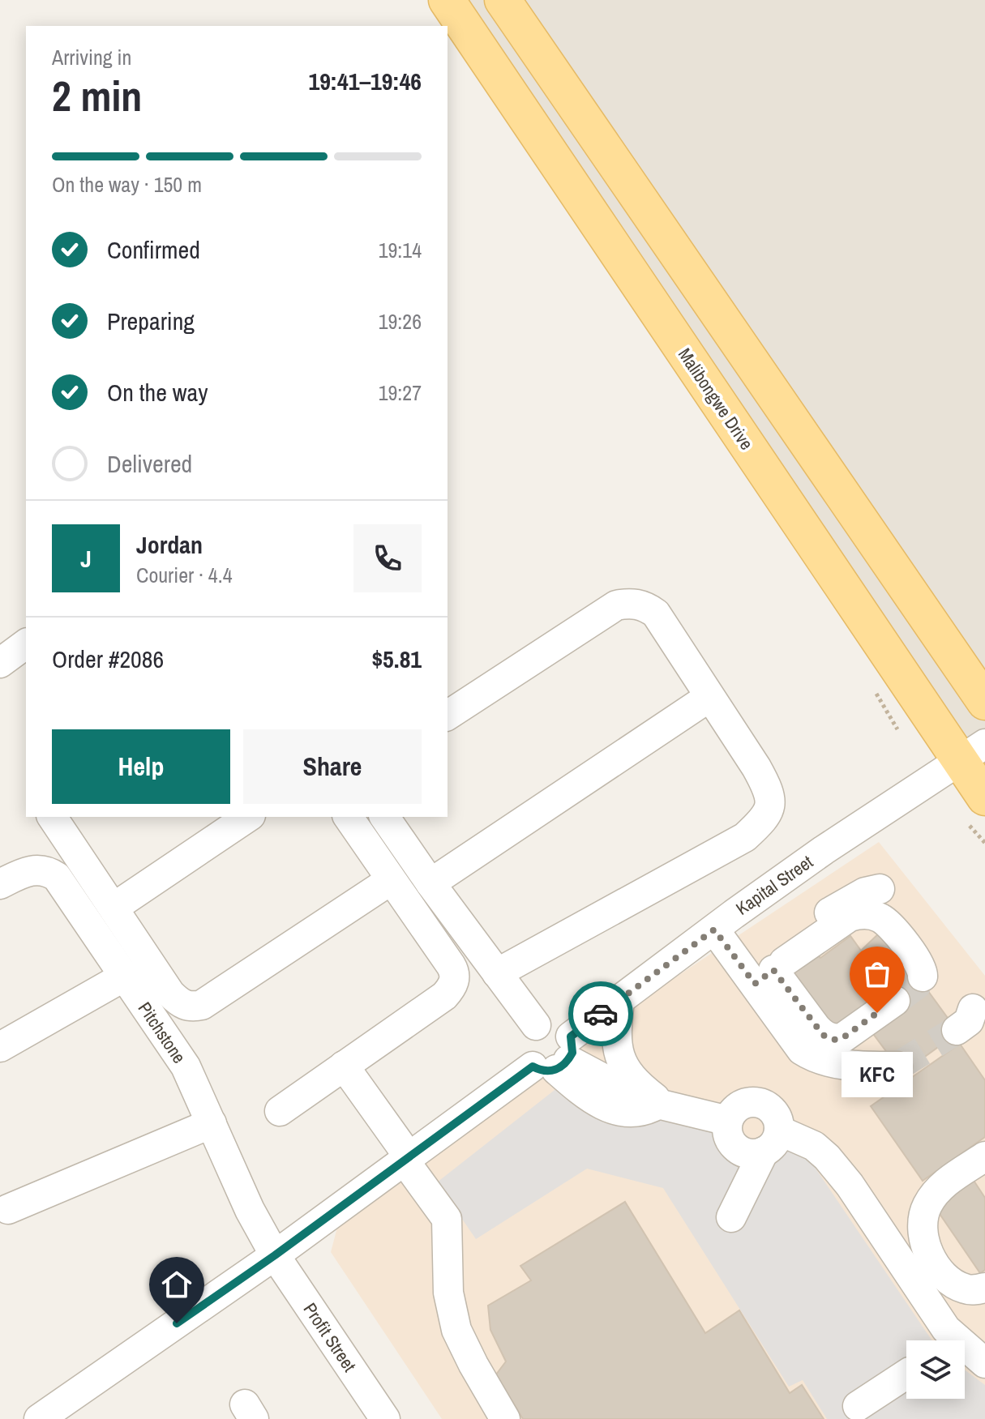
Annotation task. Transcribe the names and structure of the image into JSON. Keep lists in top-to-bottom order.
{
  "streets": {
    "main road": ["Malibongwe Drive"],
    "street": ["Kapital Street", "Pitchstone", "Profit Street"]
  },
  "crossings": [
    ["Malibongwe Drive", "Kapital Street"],
    ["Kapital Street", "Pitchstone"],
    ["Kapital Street", "Profit Street"],
    ["Pitchstone", "Profit Street"]
  ],
  "places": ["KFC"],
  "page": {
    "heading": ["2 min", "Arriving in", "19:41–19:46"],
    "panel": [
      "Jordan",
      "Courier · 4.4",
      "Order #2086",
      "$5.81"
    ],
    "bar": "On the way · 150 m",
    "list": [
      ["Confirmed", "19:14"],
      ["Preparing", "19:26"],
      ["On the way", "19:27"],
      "Delivered"
    ],
    "round": "J",
    "buttons": ["Help", "Share"],
    "bubble": "KFC"
  }
}
